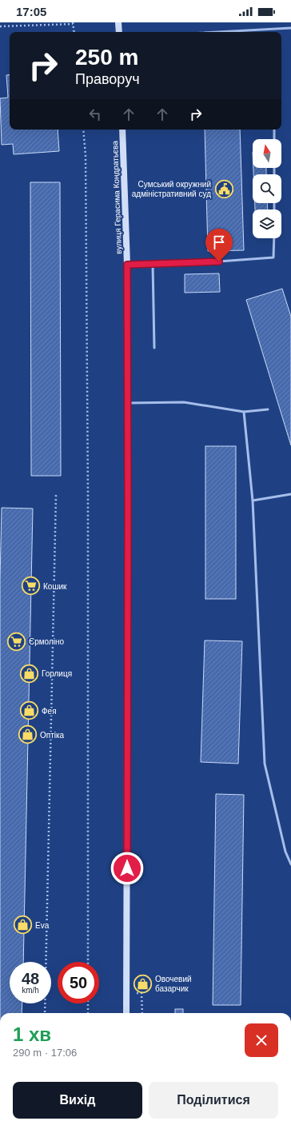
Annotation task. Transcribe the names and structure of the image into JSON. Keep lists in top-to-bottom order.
{
  "streets": {
    "main road": ["вулиця Герасима Кондратьєва"]
  },
  "places": {
    "public building": ["Сумський окружний адміністративний суд"],
    "supermarket": ["Кошик", "Єрмоліно"],
    "shop": [
      "Горлиця",
      "Фея",
      "Оптіка",
      "Eva",
      "Овочевий базарчик"
    ]
  },
  "north": "top",
  "page": {
    "status": "17:05",
    "turn": ["250 m", "Праворуч"],
    "speed": "48 km/h",
    "limit": "50",
    "heading": ["1 хв", "290 m · 17:06"],
    "buttons": ["Вихід", "Поділитися"]
  }
}
